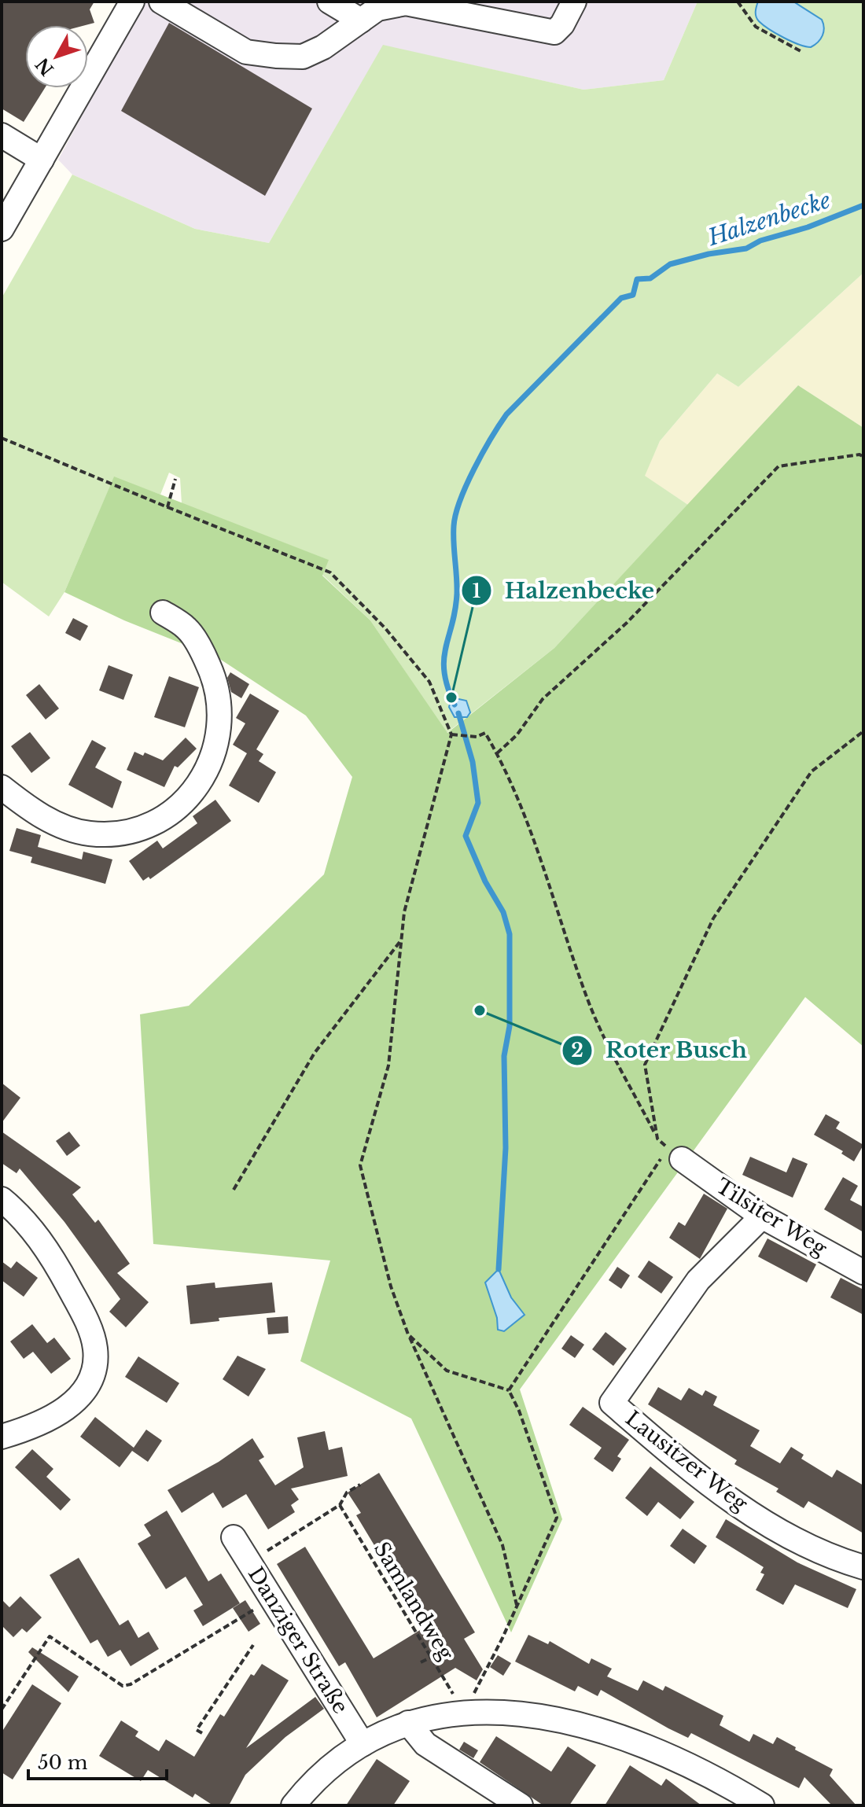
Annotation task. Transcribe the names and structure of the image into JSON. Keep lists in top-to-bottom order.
{
  "streets": {
    "street": ["Tilsiter Weg", "Lausitzer Weg", "Danziger Straße"],
    "path": ["Samlandweg"]
  },
  "crossings": [
    ["Tilsiter Weg", "Lausitzer Weg"]
  ],
  "water": ["Halzenbecke"],
  "places": ["Halzenbecke", "Roter Busch"],
  "scale_bar": "50 m",
  "north": "bottom left"
}
